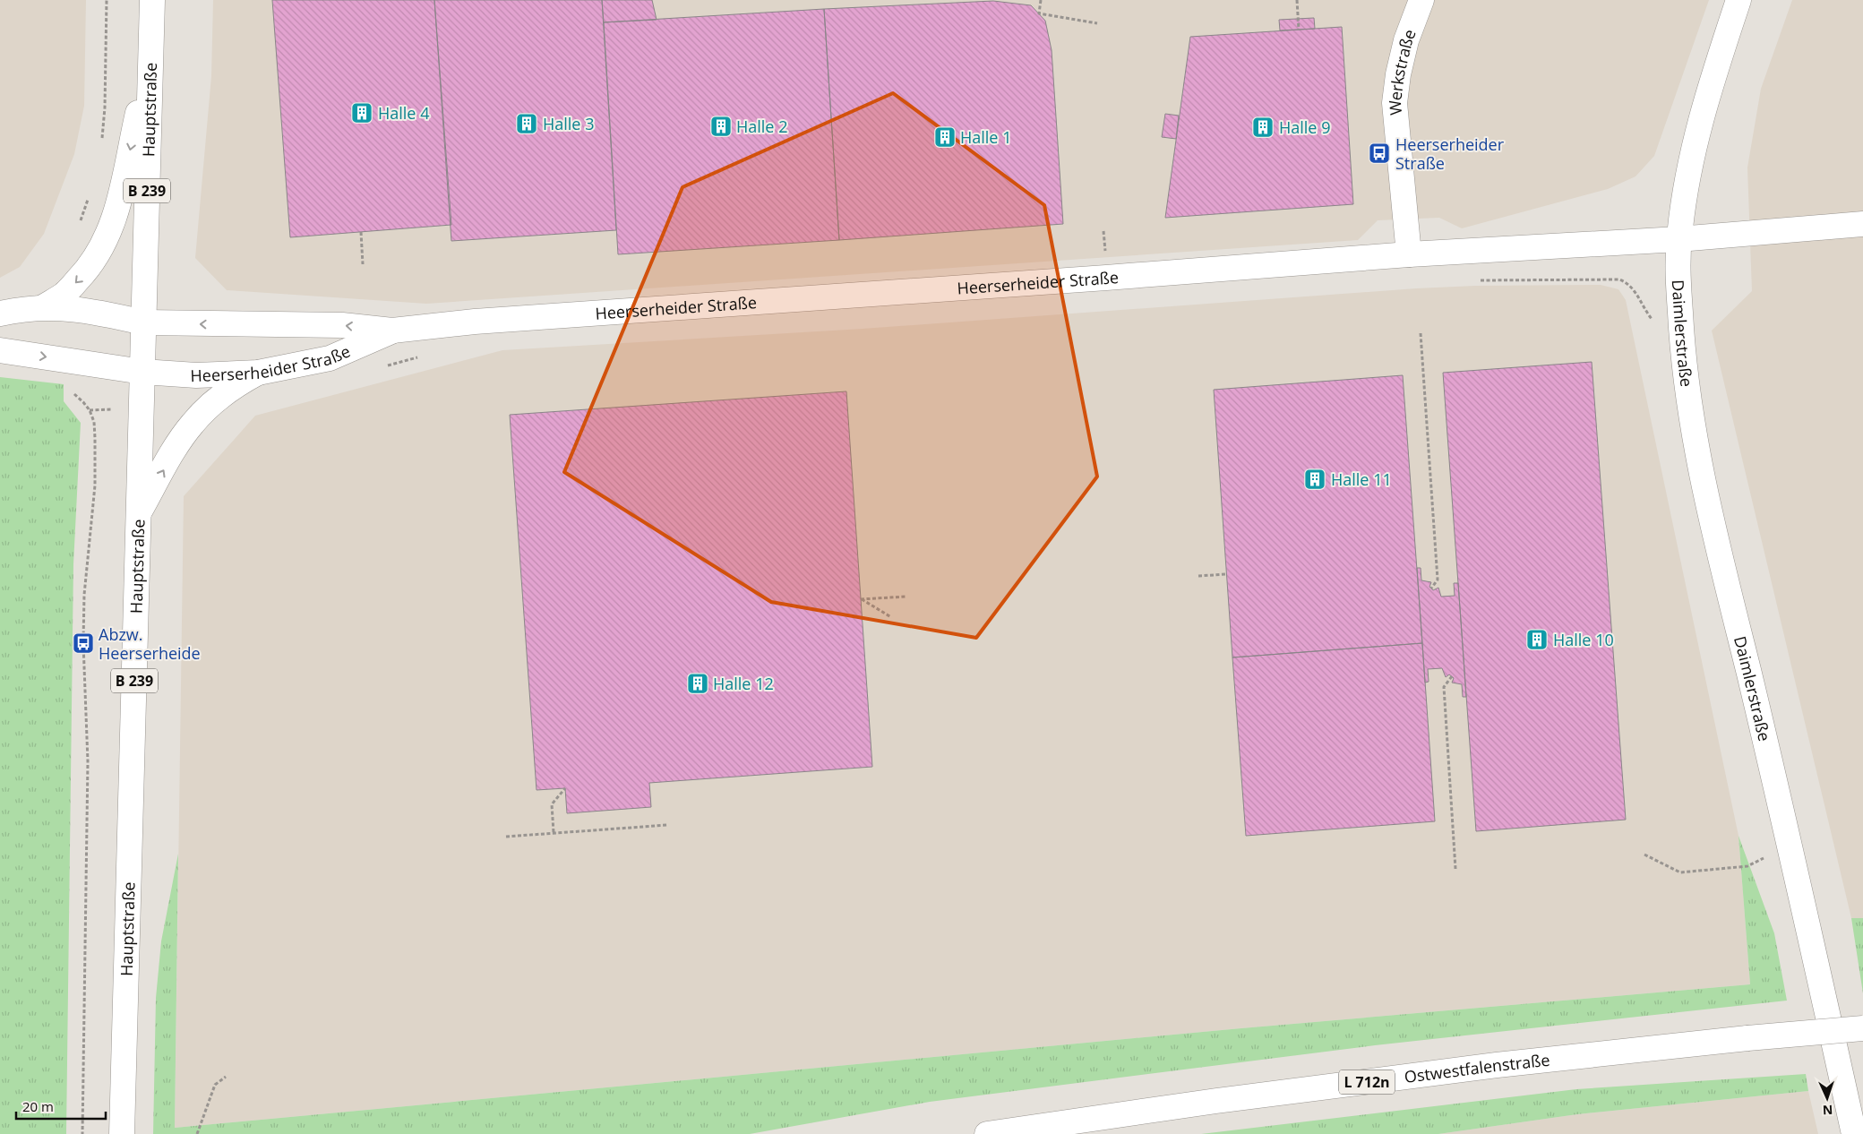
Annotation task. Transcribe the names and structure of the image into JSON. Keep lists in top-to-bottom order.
{
  "streets": {
    "street": [
      "Werkstraße",
      "Hauptstraße",
      "B 239",
      "Heerserheider Straße",
      "Daimlerstraße",
      "Ostwestfalenstraße",
      "L 712n"
    ]
  },
  "crossings": [
    ["Werkstraße", "Heerserheider Straße"],
    ["Hauptstraße", "Heerserheider Straße"],
    ["Heerserheider Straße", "Daimlerstraße"]
  ],
  "places": {
    "building": [
      "Halle 4",
      "Halle 3",
      "Halle 2",
      "Halle 9",
      "Halle 1",
      "Halle 11",
      "Halle 10",
      "Halle 12"
    ],
    "bus stop": ["Heerserheider Straße", "Abzw. Heerserheide"]
  },
  "scale_bar": "20 m",
  "north": "bottom"
}
